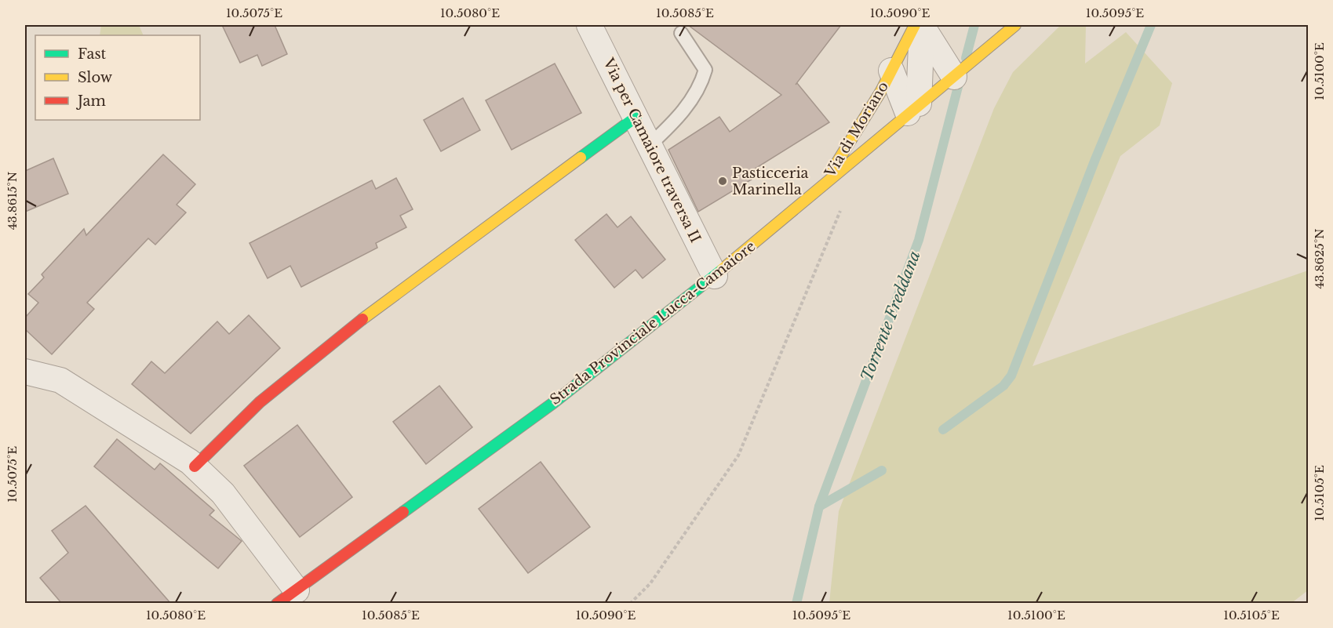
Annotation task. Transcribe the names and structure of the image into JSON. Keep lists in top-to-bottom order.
{
  "streets": {
    "main road": ["Via di Moriano", "Strada Provinciale Lucca-Camaiore"],
    "street": ["Via per Camaiore traversa II"]
  },
  "crossings": [
    ["Via di Moriano", "Strada Provinciale Lucca-Camaiore"],
    ["Via per Camaiore traversa II", "Strada Provinciale Lucca-Camaiore"]
  ],
  "water": ["Torrente Freddana"],
  "places": ["Pasticceria Marinella"],
  "legend": ["Fast", "Slow", "Jam"],
  "coordinates": [
    "10.5075°E",
    "10.5080°E",
    "10.5085°E",
    "10.5090°E",
    "10.5095°E",
    "10.5100°E",
    "43.8615°N",
    "43.8625°N",
    "10.5105°E"
  ]
}
